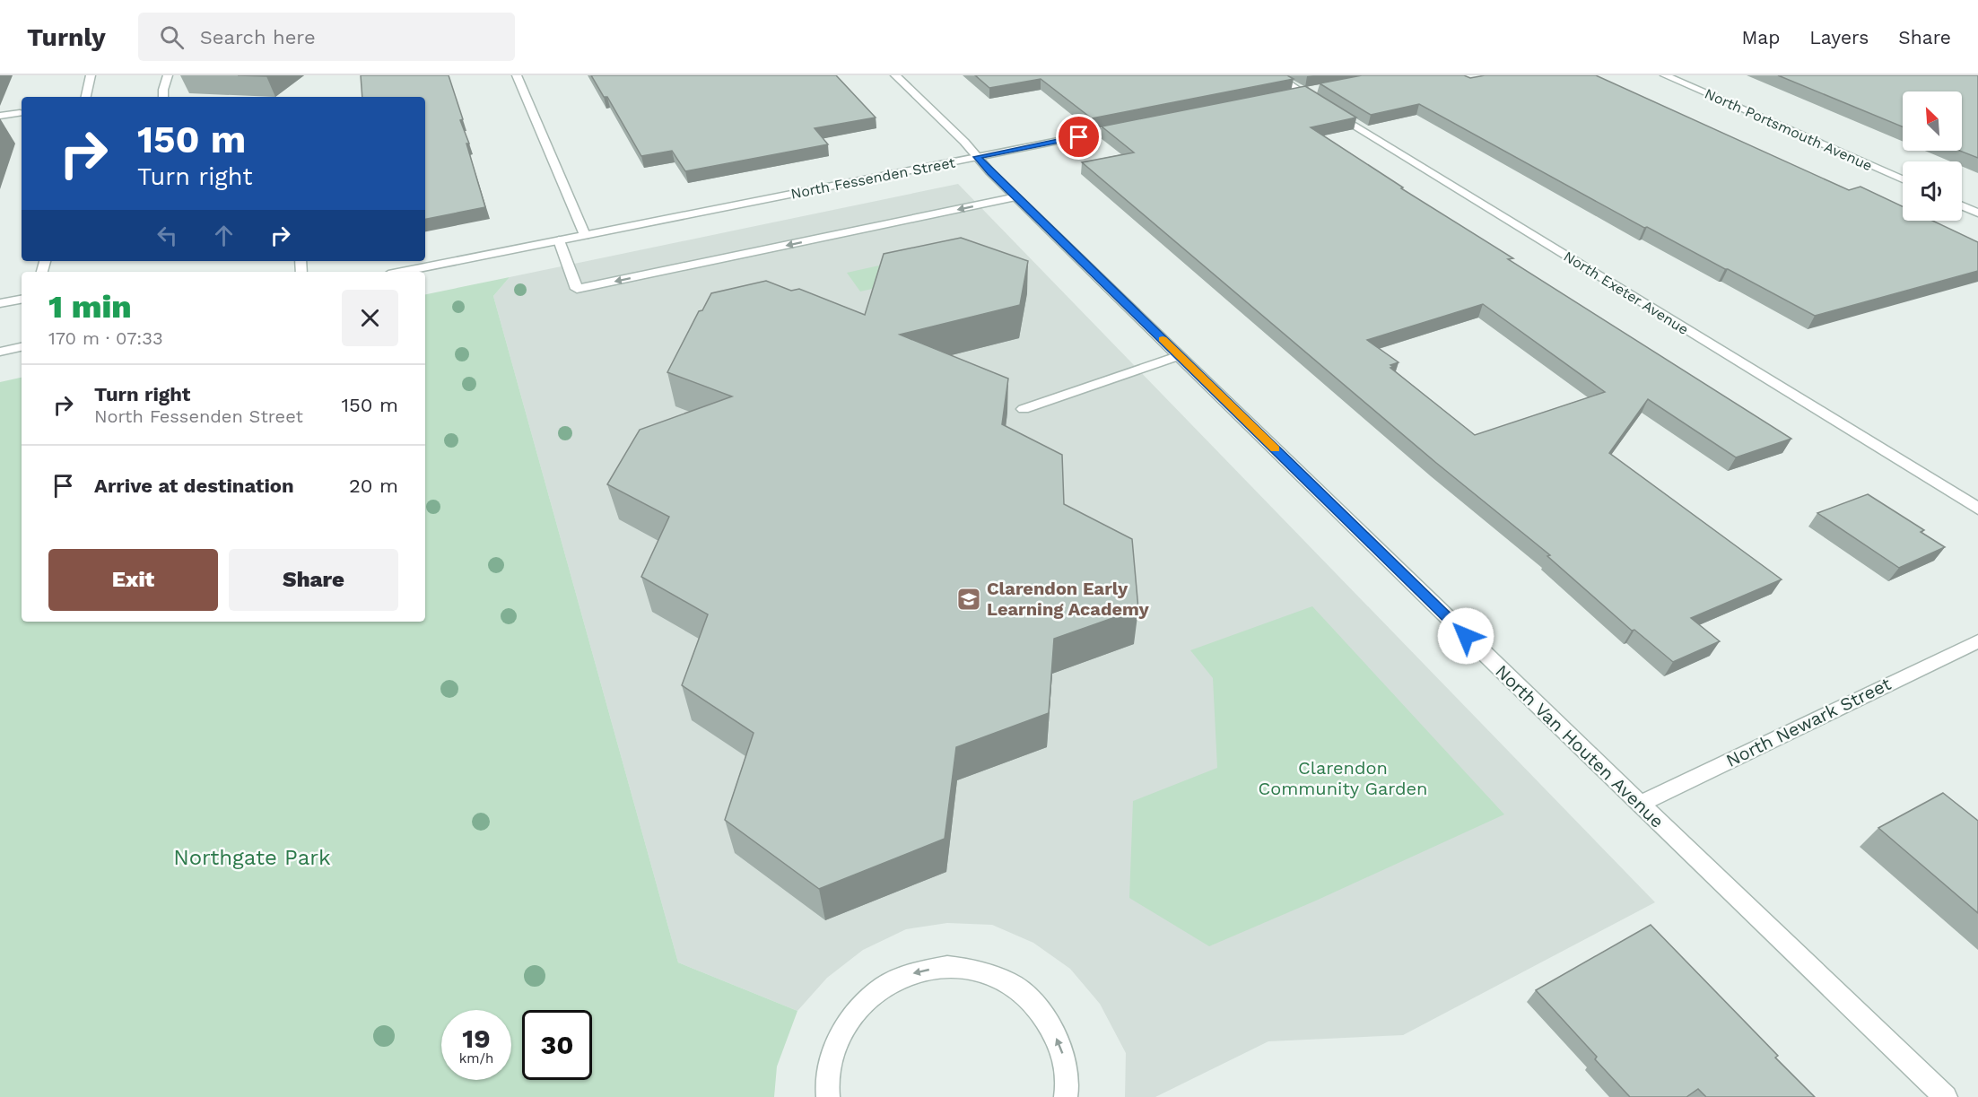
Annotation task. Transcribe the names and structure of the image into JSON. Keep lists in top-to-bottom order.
{
  "streets": {
    "street": [
      "North Portsmouth Avenue",
      "North Fessenden Street",
      "North Exeter Avenue",
      "North Newark Street",
      "North Van Houten Avenue"
    ]
  },
  "crossings": [
    ["North Fessenden Street", "North Van Houten Avenue"],
    ["North Newark Street", "North Van Houten Avenue"]
  ],
  "parks": ["Clarendon Community Garden", "Northgate Park"],
  "places": {
    "school or university": ["Clarendon Early Learning Academy"]
  },
  "north": "top left",
  "page": {
    "header": "Turnly",
    "search": "Search here",
    "nav": ["Map", "Layers", "Share"],
    "turn": ["150 m", "Turn right"],
    "heading": ["1 min", "170 m · 07:33"],
    "list": [
      {
        "name": "Turn right",
        "note": "North Fessenden Street",
        "value": "150 m"
      },
      {
        "name": "Arrive at destination",
        "value": "20 m"
      }
    ],
    "buttons": ["Exit", "Share"],
    "speed": "19 km/h",
    "limit": "30"
  }
}
